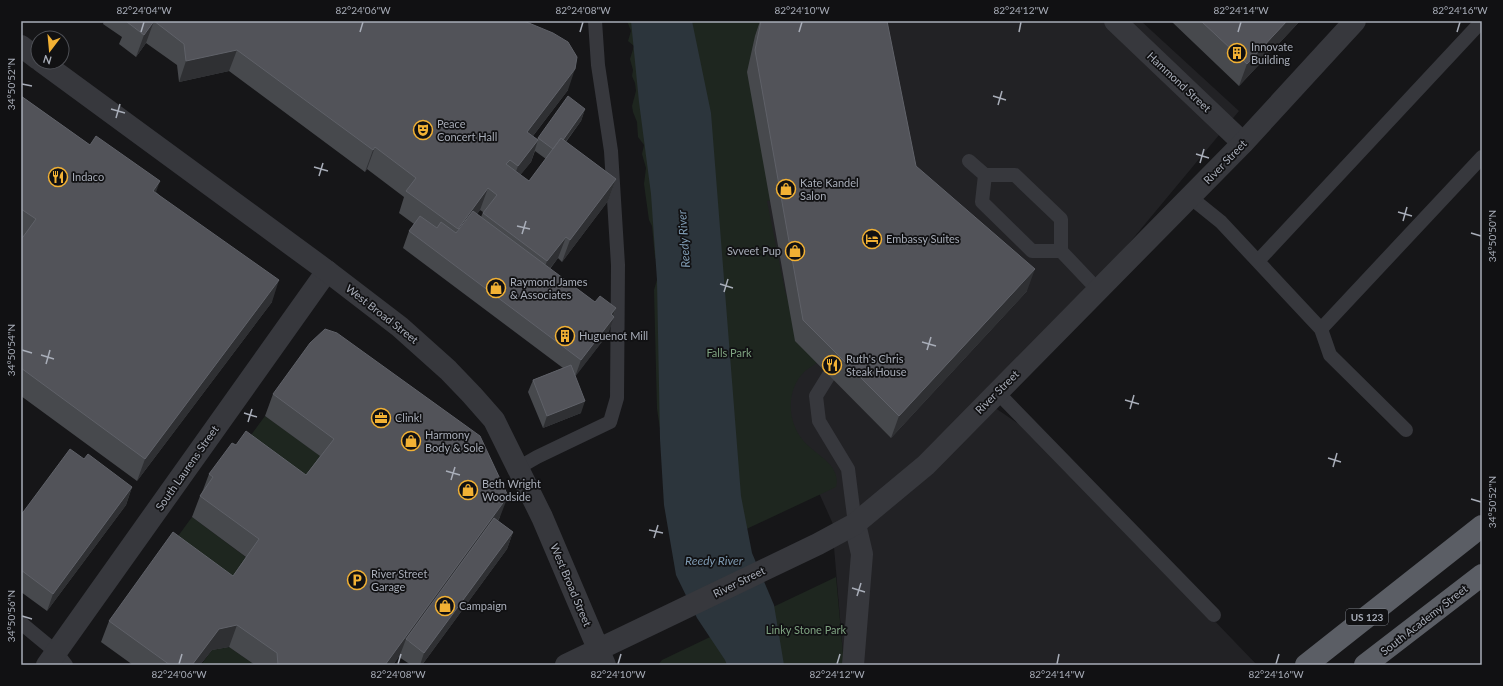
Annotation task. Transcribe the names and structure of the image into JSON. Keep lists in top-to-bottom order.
{
  "streets": {
    "highway": ["US 123", "South Academy Street"],
    "street": [
      "Hammond Street",
      "River Street",
      "West Broad Street",
      "South Laurens Street"
    ]
  },
  "crossings": [
    ["Hammond Street", "River Street"],
    ["River Street", "West Broad Street"],
    ["West Broad Street", "South Laurens Street"]
  ],
  "water": ["Reedy River"],
  "parks": ["Falls Park", "Linky Stone Park"],
  "places": {
    "building": ["Innovate Building", "Huguenot Mill"],
    "theatre": ["Peace Concert Hall"],
    "restaurant": ["Indaco", "Ruth's Chris Steak House"],
    "shop": [
      "Kate Kandel Salon",
      "Svveet Pup",
      "Raymond James & Associates",
      "Harmony Body & Sole",
      "Beth Wright Woodside",
      "Campaign"
    ],
    "hotel": ["Embassy Suites"],
    "office": ["Clink!"],
    "parking": ["River Street Garage"]
  },
  "north": "bottom",
  "coordinates": [
    "82°24'04\"W",
    "82°24'06\"W",
    "82°24'08\"W",
    "82°24'10\"W",
    "82°24'12\"W",
    "82°24'14\"W",
    "82°24'16\"W",
    "34°50'52\"N",
    "34°50'50\"N",
    "34°50'54\"N",
    "34°50'56\"N"
  ]
}
